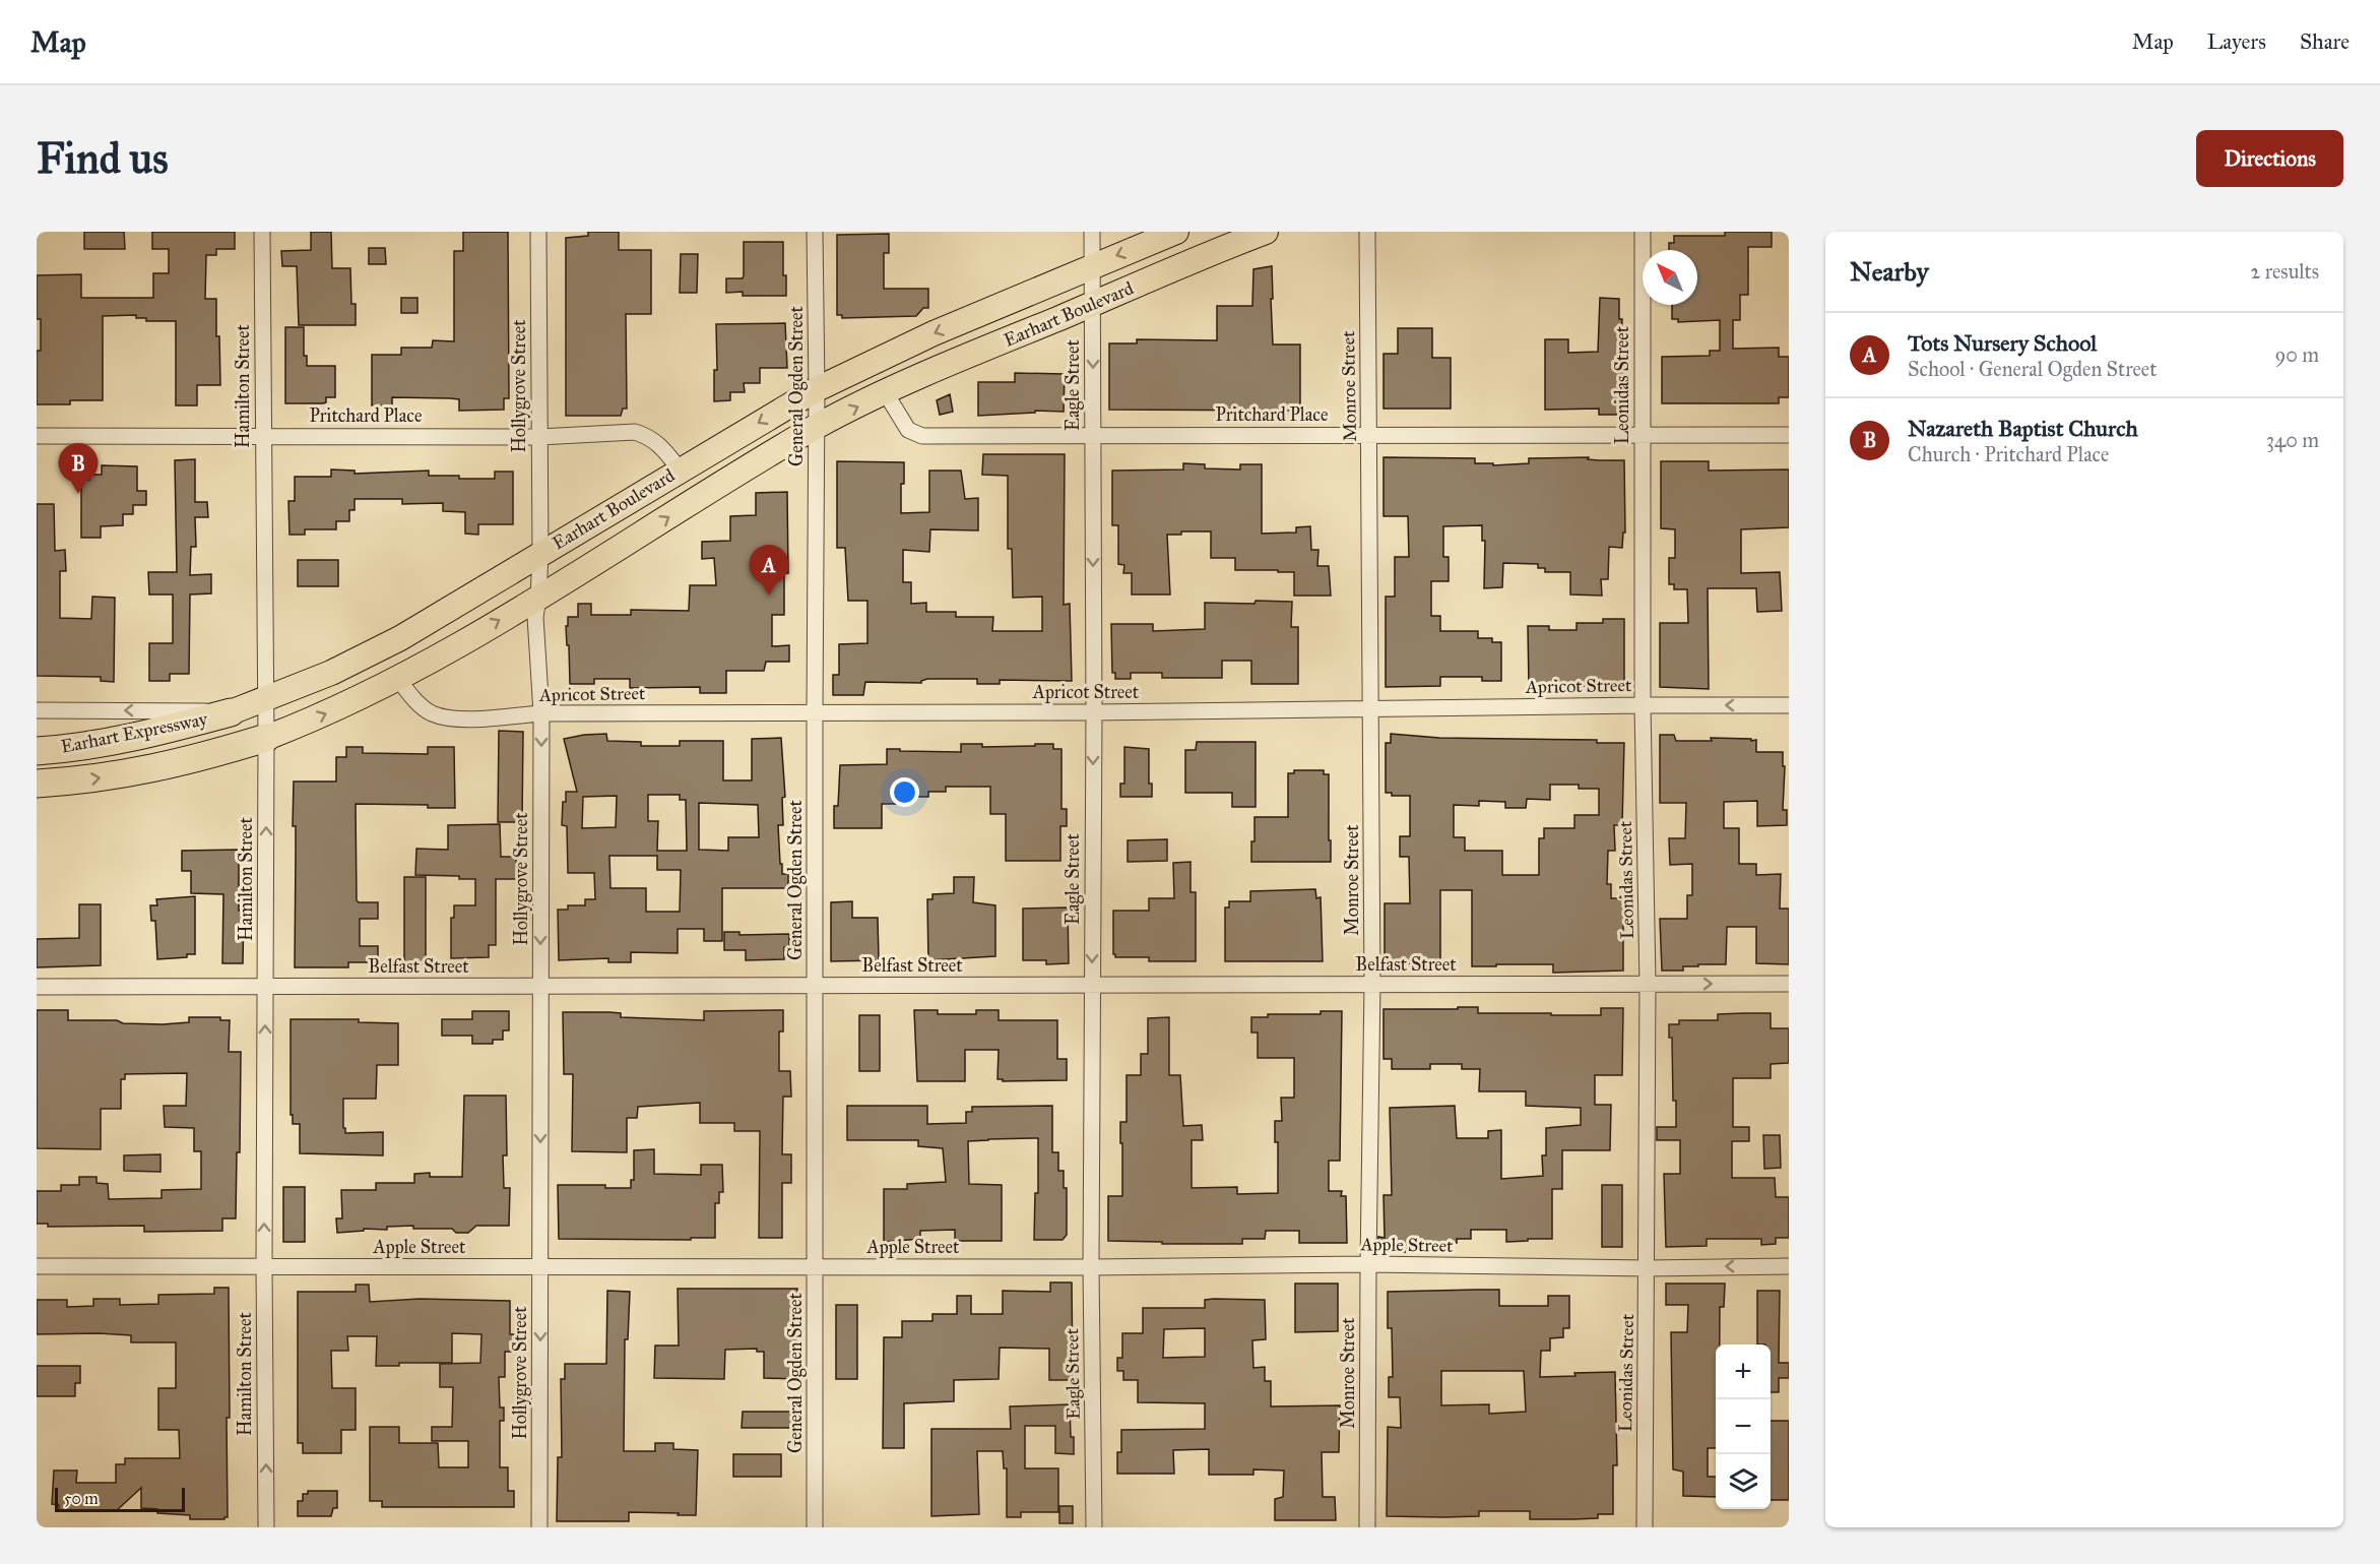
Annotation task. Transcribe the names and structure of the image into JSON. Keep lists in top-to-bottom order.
{
  "streets": {
    "highway": ["Earhart Expressway"],
    "main road": ["Earhart Boulevard"],
    "street": [
      "Eagle Street",
      "Leonidas Street",
      "Hamilton Street",
      "Hollygrove Street",
      "General Ogden Street",
      "Monroe Street",
      "Pritchard Place",
      "Apricot Street",
      "Belfast Street",
      "Apple Street"
    ]
  },
  "crossings": [
    ["Earhart Boulevard", "Eagle Street"],
    ["Earhart Boulevard", "Hamilton Street"],
    ["Earhart Boulevard", "Hollygrove Street"],
    ["Earhart Boulevard", "General Ogden Street"],
    ["Earhart Boulevard", "Pritchard Place"],
    ["Earhart Boulevard", "Apricot Street"],
    ["Earhart Boulevard", "Earhart Expressway"],
    ["Eagle Street", "Pritchard Place"],
    ["Eagle Street", "Apricot Street"],
    ["Eagle Street", "Belfast Street"],
    ["Eagle Street", "Apple Street"],
    ["Leonidas Street", "Pritchard Place"],
    ["Leonidas Street", "Apricot Street"],
    ["Leonidas Street", "Belfast Street"],
    ["Leonidas Street", "Apple Street"],
    ["Hamilton Street", "Pritchard Place"],
    ["Hamilton Street", "Earhart Expressway"],
    ["Hamilton Street", "Belfast Street"],
    ["Hamilton Street", "Apple Street"],
    ["Hollygrove Street", "Pritchard Place"],
    ["Hollygrove Street", "Apricot Street"],
    ["Hollygrove Street", "Belfast Street"],
    ["Hollygrove Street", "Apple Street"],
    ["General Ogden Street", "Apricot Street"],
    ["General Ogden Street", "Belfast Street"],
    ["General Ogden Street", "Apple Street"],
    ["Monroe Street", "Pritchard Place"],
    ["Monroe Street", "Apricot Street"],
    ["Monroe Street", "Belfast Street"],
    ["Monroe Street", "Apple Street"]
  ],
  "one_way": ["Eagle Street", "Hamilton Street", "Hollygrove Street"],
  "scale_bar": "50 m",
  "north": "top left",
  "page": {
    "header": "Map",
    "nav": ["Map", "Layers", "Share"],
    "buttons": "Directions",
    "title": "Find us",
    "heading": ["Nearby", "2 results"],
    "list": [
      {
        "mark": "A",
        "name": "Tots Nursery School",
        "note": "School · General Ogden Street",
        "value": "90 m"
      },
      {
        "mark": "B",
        "name": "Nazareth Baptist Church",
        "note": "Church · Pritchard Place",
        "value": "340 m"
      }
    ],
    "pins": ["B", "A"],
    "map_buttons": ["+", "−"],
    "scale": "50 m"
  }
}
